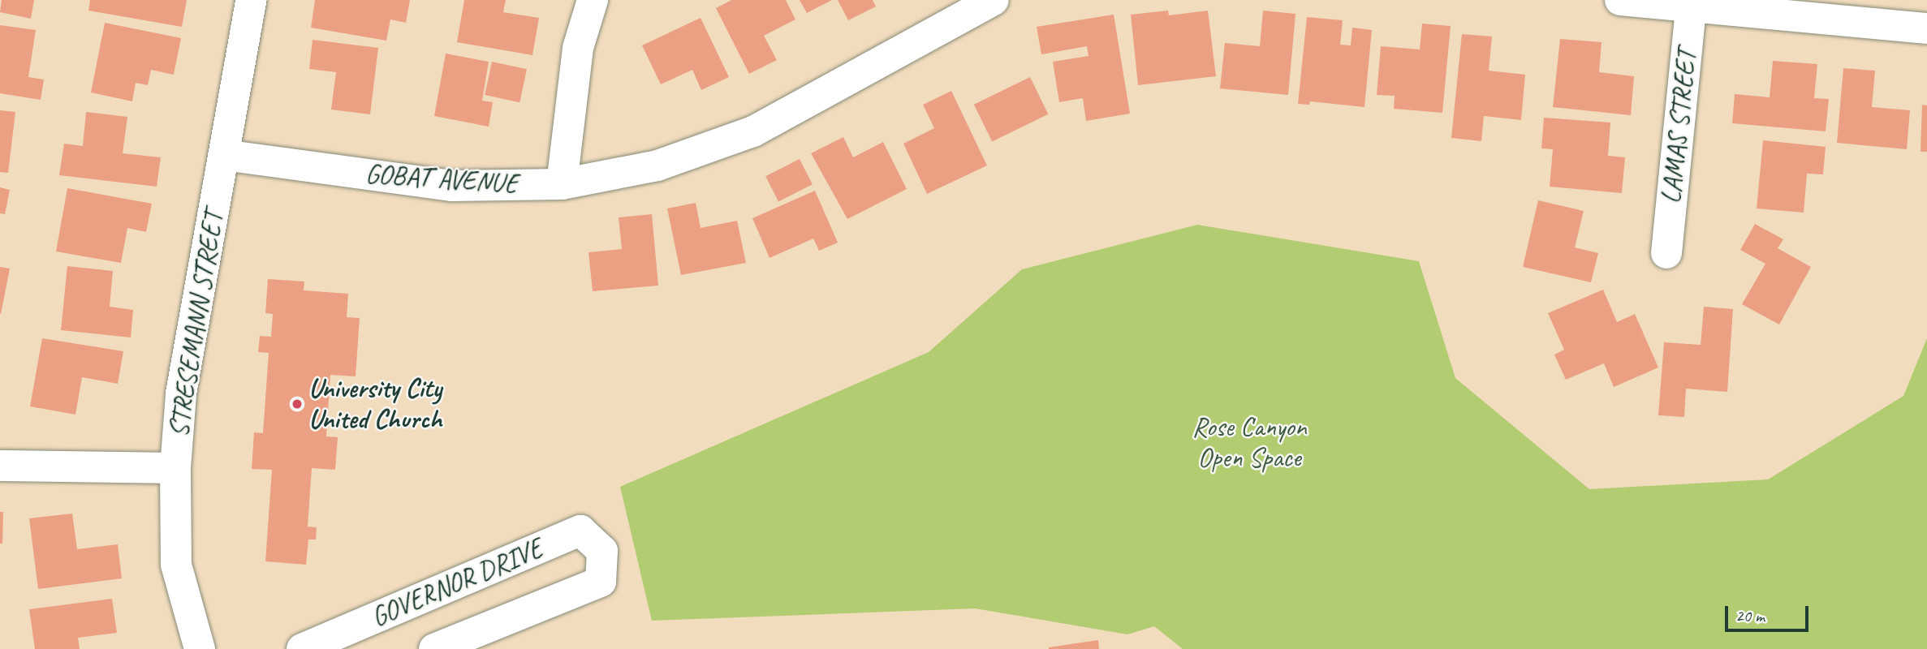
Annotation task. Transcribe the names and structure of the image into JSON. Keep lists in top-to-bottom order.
{
  "streets": {
    "street": [
      "LAMAS STREET",
      "GOBAT AVENUE",
      "STRESEMANN STREET",
      "GOVERNOR DRIVE"
    ]
  },
  "crossings": [
    ["GOBAT AVENUE", "STRESEMANN STREET"]
  ],
  "parks": ["Rose Canyon Open Space"],
  "places": ["University City United Church"],
  "scale_bar": "20 m"
}
